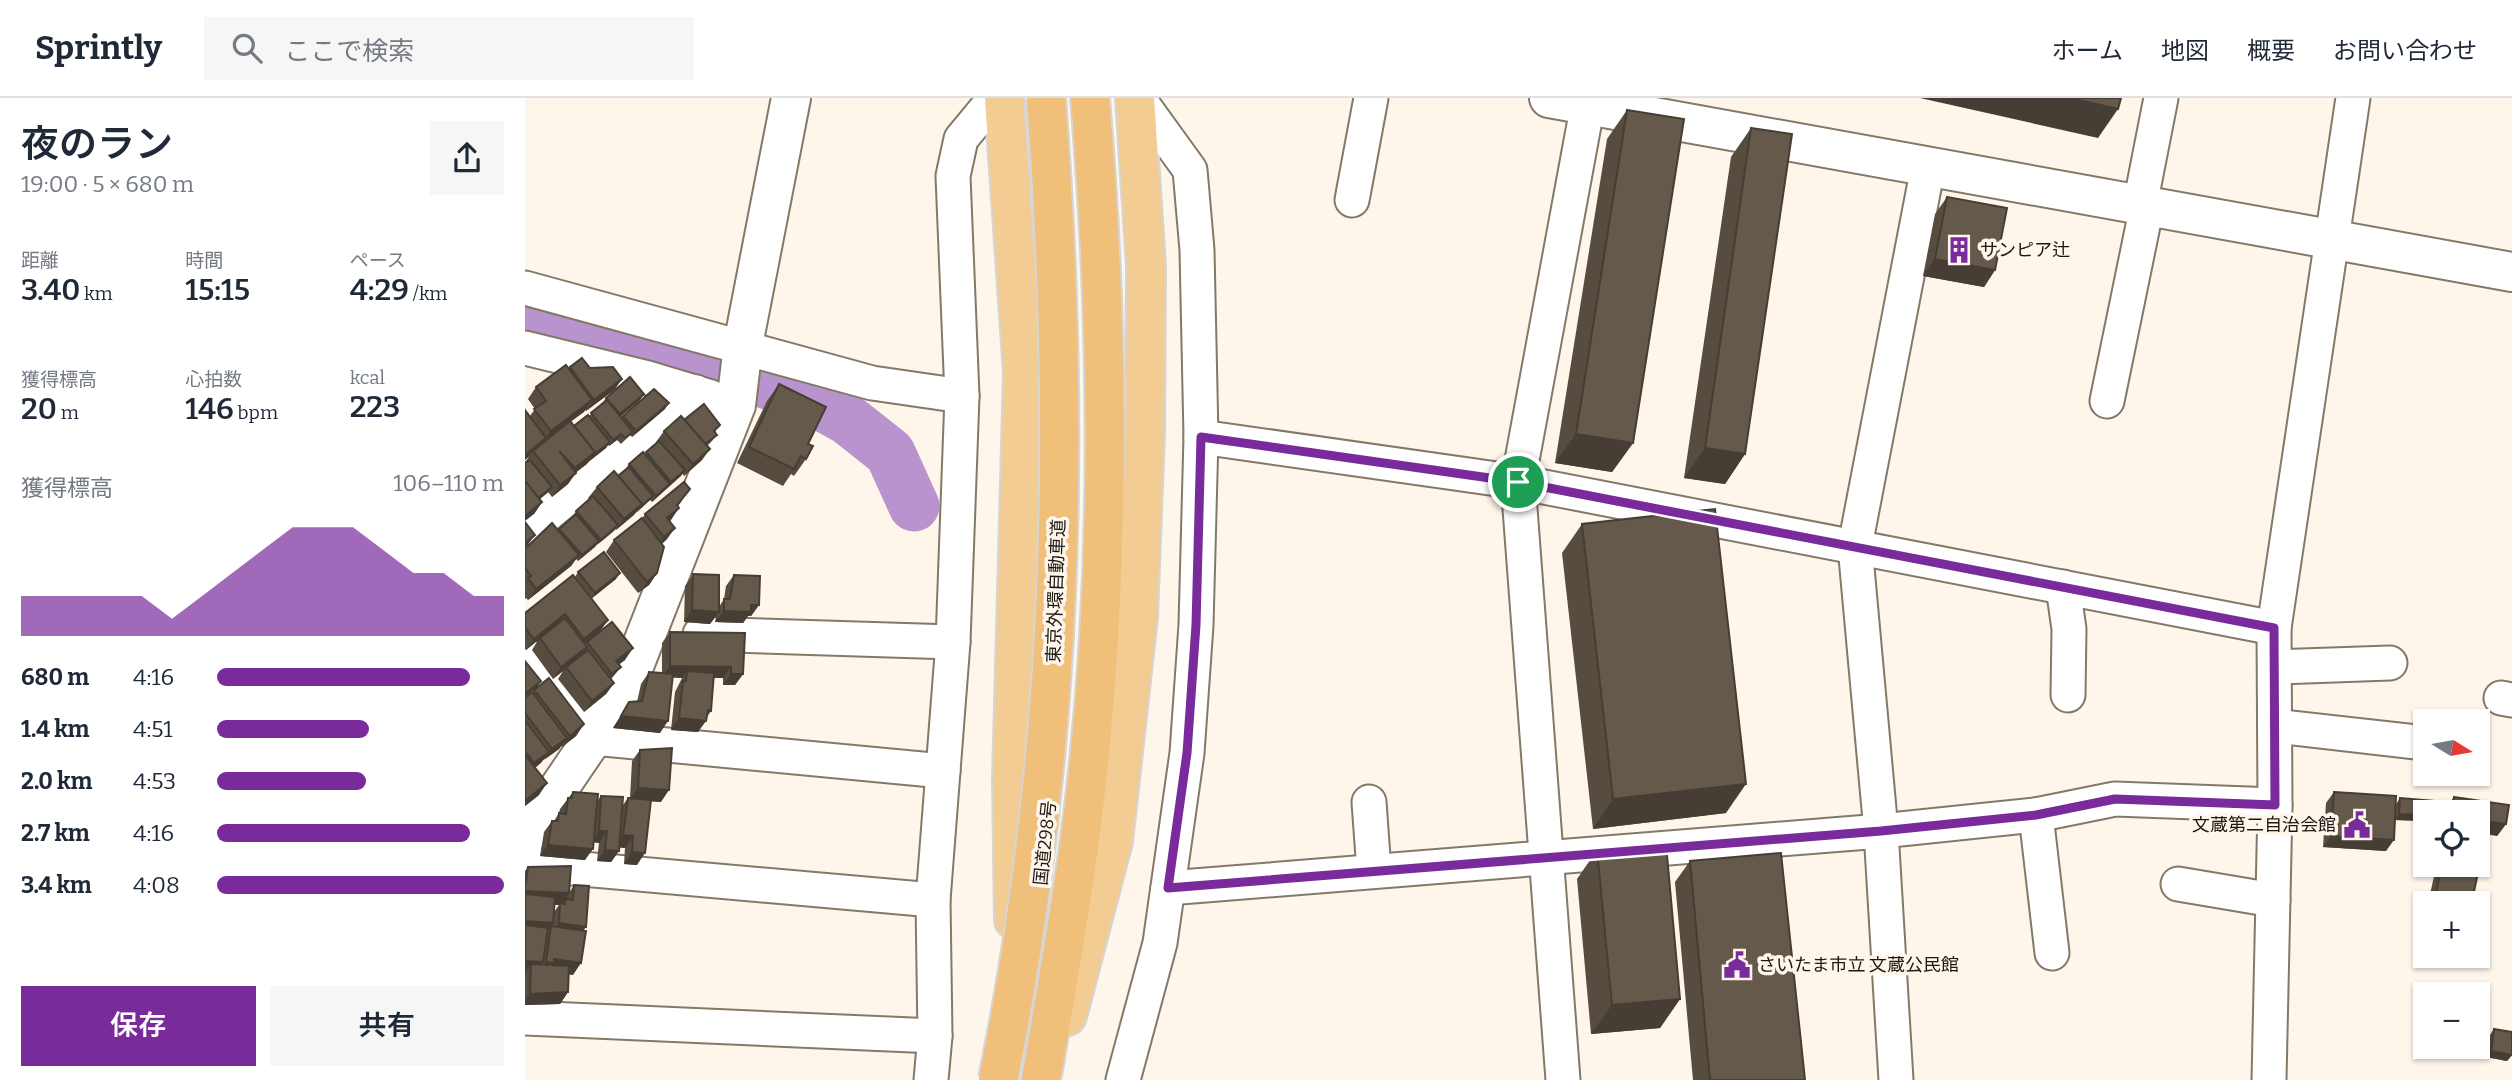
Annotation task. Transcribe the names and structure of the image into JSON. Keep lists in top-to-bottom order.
{
  "streets": {
    "highway": ["東京外環自動車道", "国道298号"]
  },
  "places": {
    "building": ["サンピア辻"],
    "public building": ["文蔵第二自治会館", "さいたま市立 文蔵公民館"]
  },
  "north": "right",
  "page": {
    "header": "Sprintly",
    "search": "ここで検索",
    "nav": [
      "ホーム",
      "地図",
      "概要",
      "お問い合わせ"
    ],
    "heading": ["夜のラン", "19:00 · 5 × 680 m"],
    "stats": [
      ["距離", "3.40 km"],
      ["時間", "15:15"],
      ["ペース", "4:29 /km"],
      ["獲得標高", "20 m"],
      ["心拍数", "146 bpm"],
      ["kcal", "223"]
    ],
    "chart": ["獲得標高", "106–110 m"],
    "list": [
      {
        "name": "680 m",
        "note": "4:16"
      },
      {
        "name": "1.4 km",
        "note": "4:51"
      },
      {
        "name": "2.0 km",
        "note": "4:53"
      },
      {
        "name": "2.7 km",
        "note": "4:16"
      },
      {
        "name": "3.4 km",
        "note": "4:08"
      }
    ],
    "map_buttons": ["+", "−"],
    "buttons": ["保存", "共有"]
  }
}
